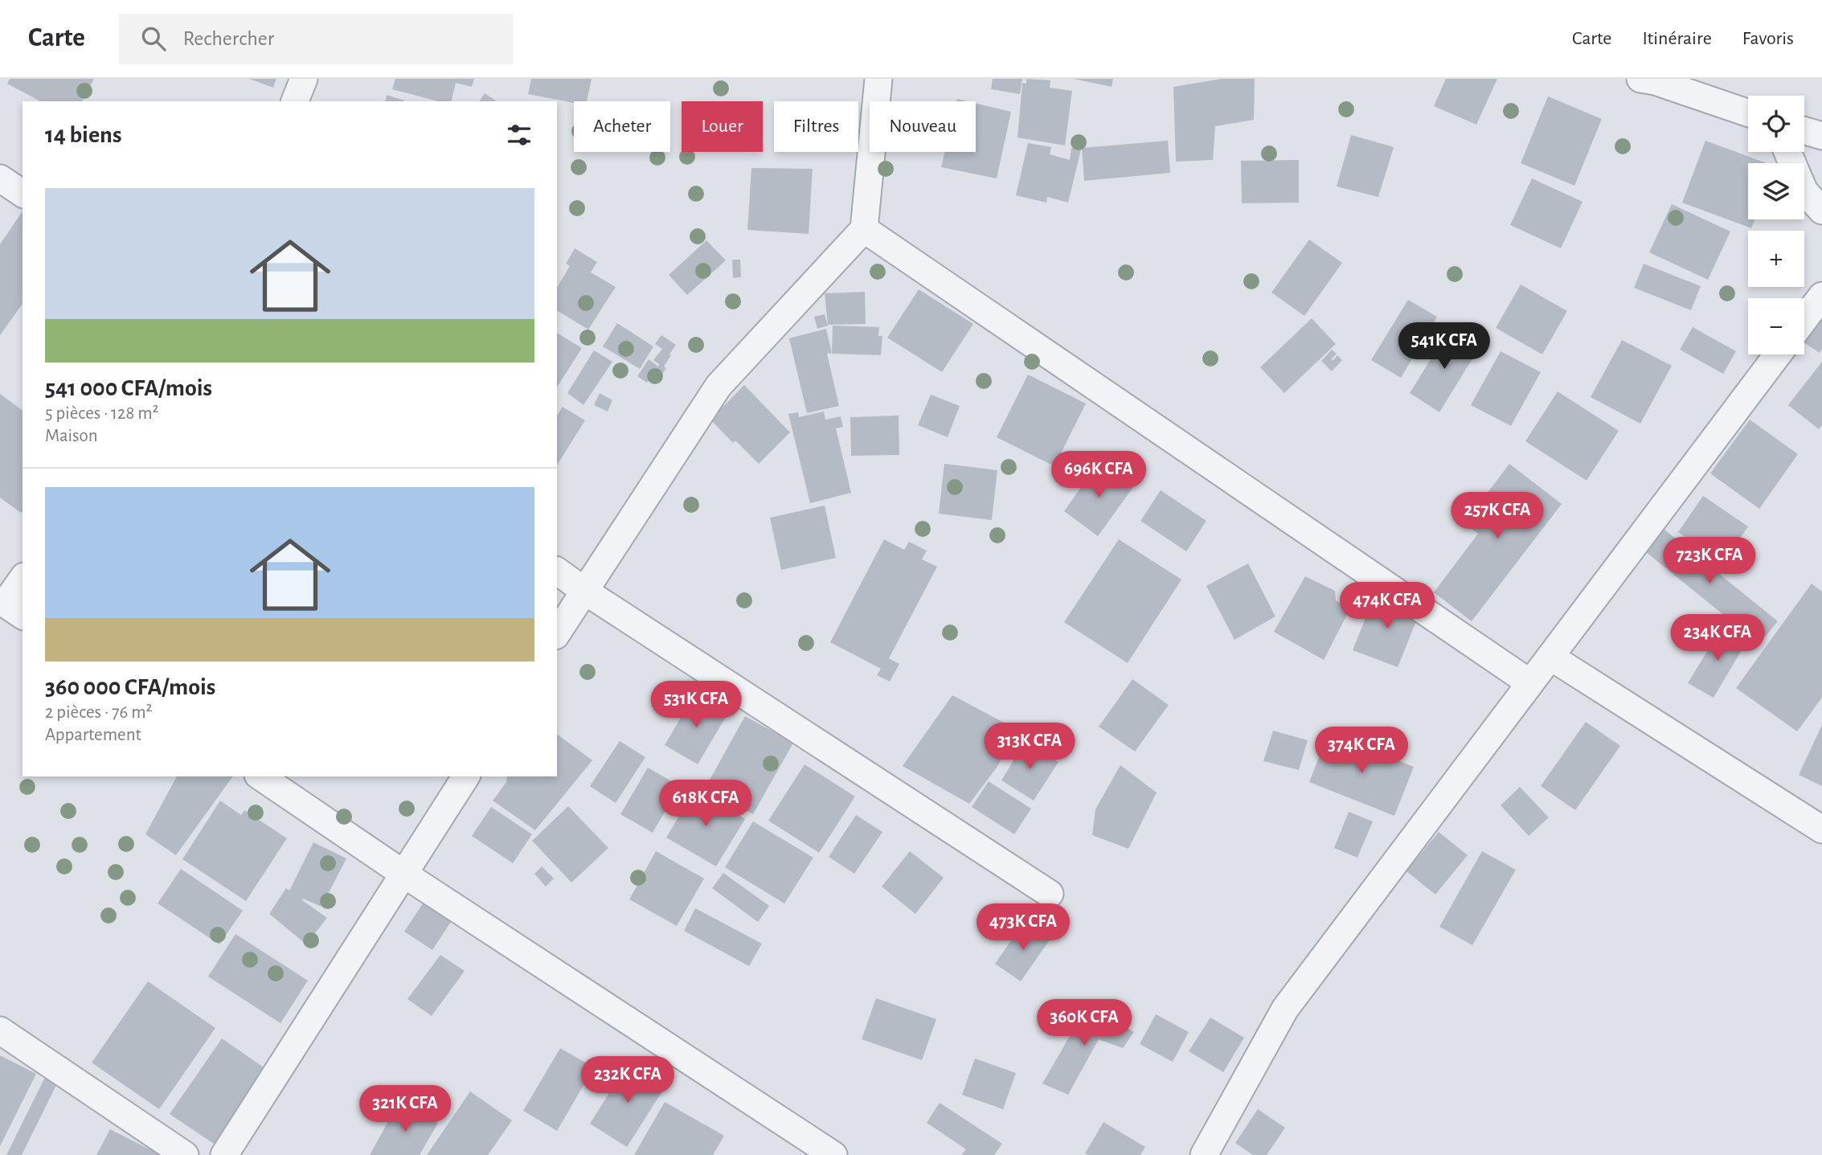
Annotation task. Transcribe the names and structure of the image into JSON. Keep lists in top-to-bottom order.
{
  "page": {
    "header": "Carte",
    "search": "Rechercher",
    "nav": ["Carte", "Itinéraire", "Favoris"],
    "map_buttons": ["+", "−"],
    "chip": [
      "Acheter",
      "Louer",
      "Filtres",
      "Nouveau"
    ],
    "heading": "14 biens",
    "list": [
      {
        "name": "541 000 CFA/mois",
        "note": "5 pièces · 128 m² · Maison"
      },
      {
        "name": "360 000 CFA/mois",
        "note": "2 pièces · 76 m² · Appartement"
      }
    ],
    "price": [
      "541K CFA",
      "696K CFA",
      "257K CFA",
      "723K CFA",
      "474K CFA",
      "234K CFA",
      "531K CFA",
      "313K CFA",
      "374K CFA",
      "618K CFA",
      "473K CFA",
      "360K CFA",
      "232K CFA",
      "321K CFA"
    ]
  }
}
